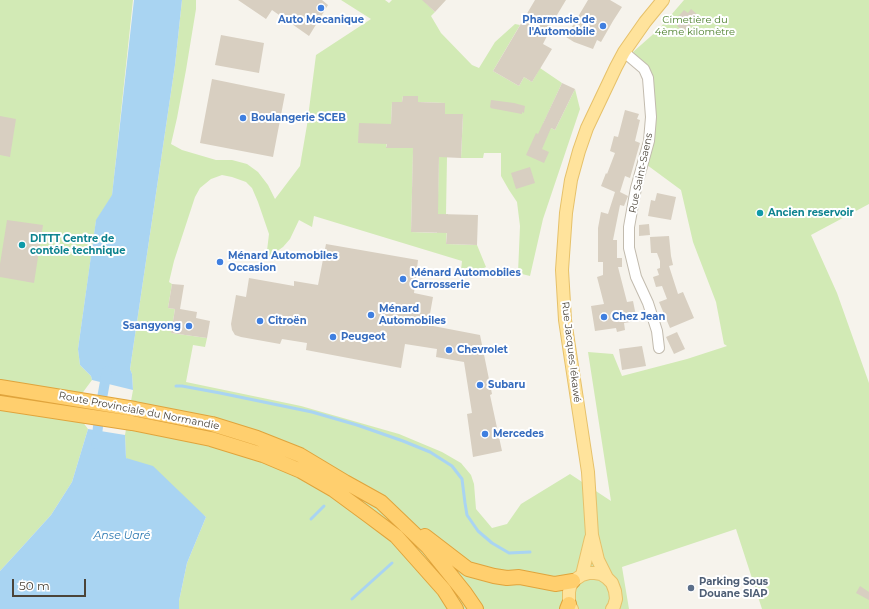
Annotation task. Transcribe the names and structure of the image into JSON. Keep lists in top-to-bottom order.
{
  "streets": {
    "highway": ["Route Provinciale du Normandie"],
    "main road": ["Rue Jacques Iékawé"],
    "street": ["Rue Saint-Saens"]
  },
  "crossings": [
    ["Rue Saint-Saens", "Rue Jacques Iékawé"]
  ],
  "water": ["Anse Uaré"],
  "parks": ["Cimetière du 4ème kilomètre"],
  "places": [
    "Auto Mecanique",
    "Pharmacie de l'Automobile",
    "Boulangerie SCEB",
    "Ancien reservoir",
    "DITTT Centre de contôle technique",
    "Ménard Automobiles Occasion",
    "Ménard Automobiles Carrosserie",
    "Ménard Automobiles",
    "Chez Jean",
    "Citroën",
    "Ssangyong",
    "Peugeot",
    "Chevrolet",
    "Subaru",
    "Mercedes",
    "Parking Sous Douane SIAP"
  ],
  "scale_bar": "50 m"
}
